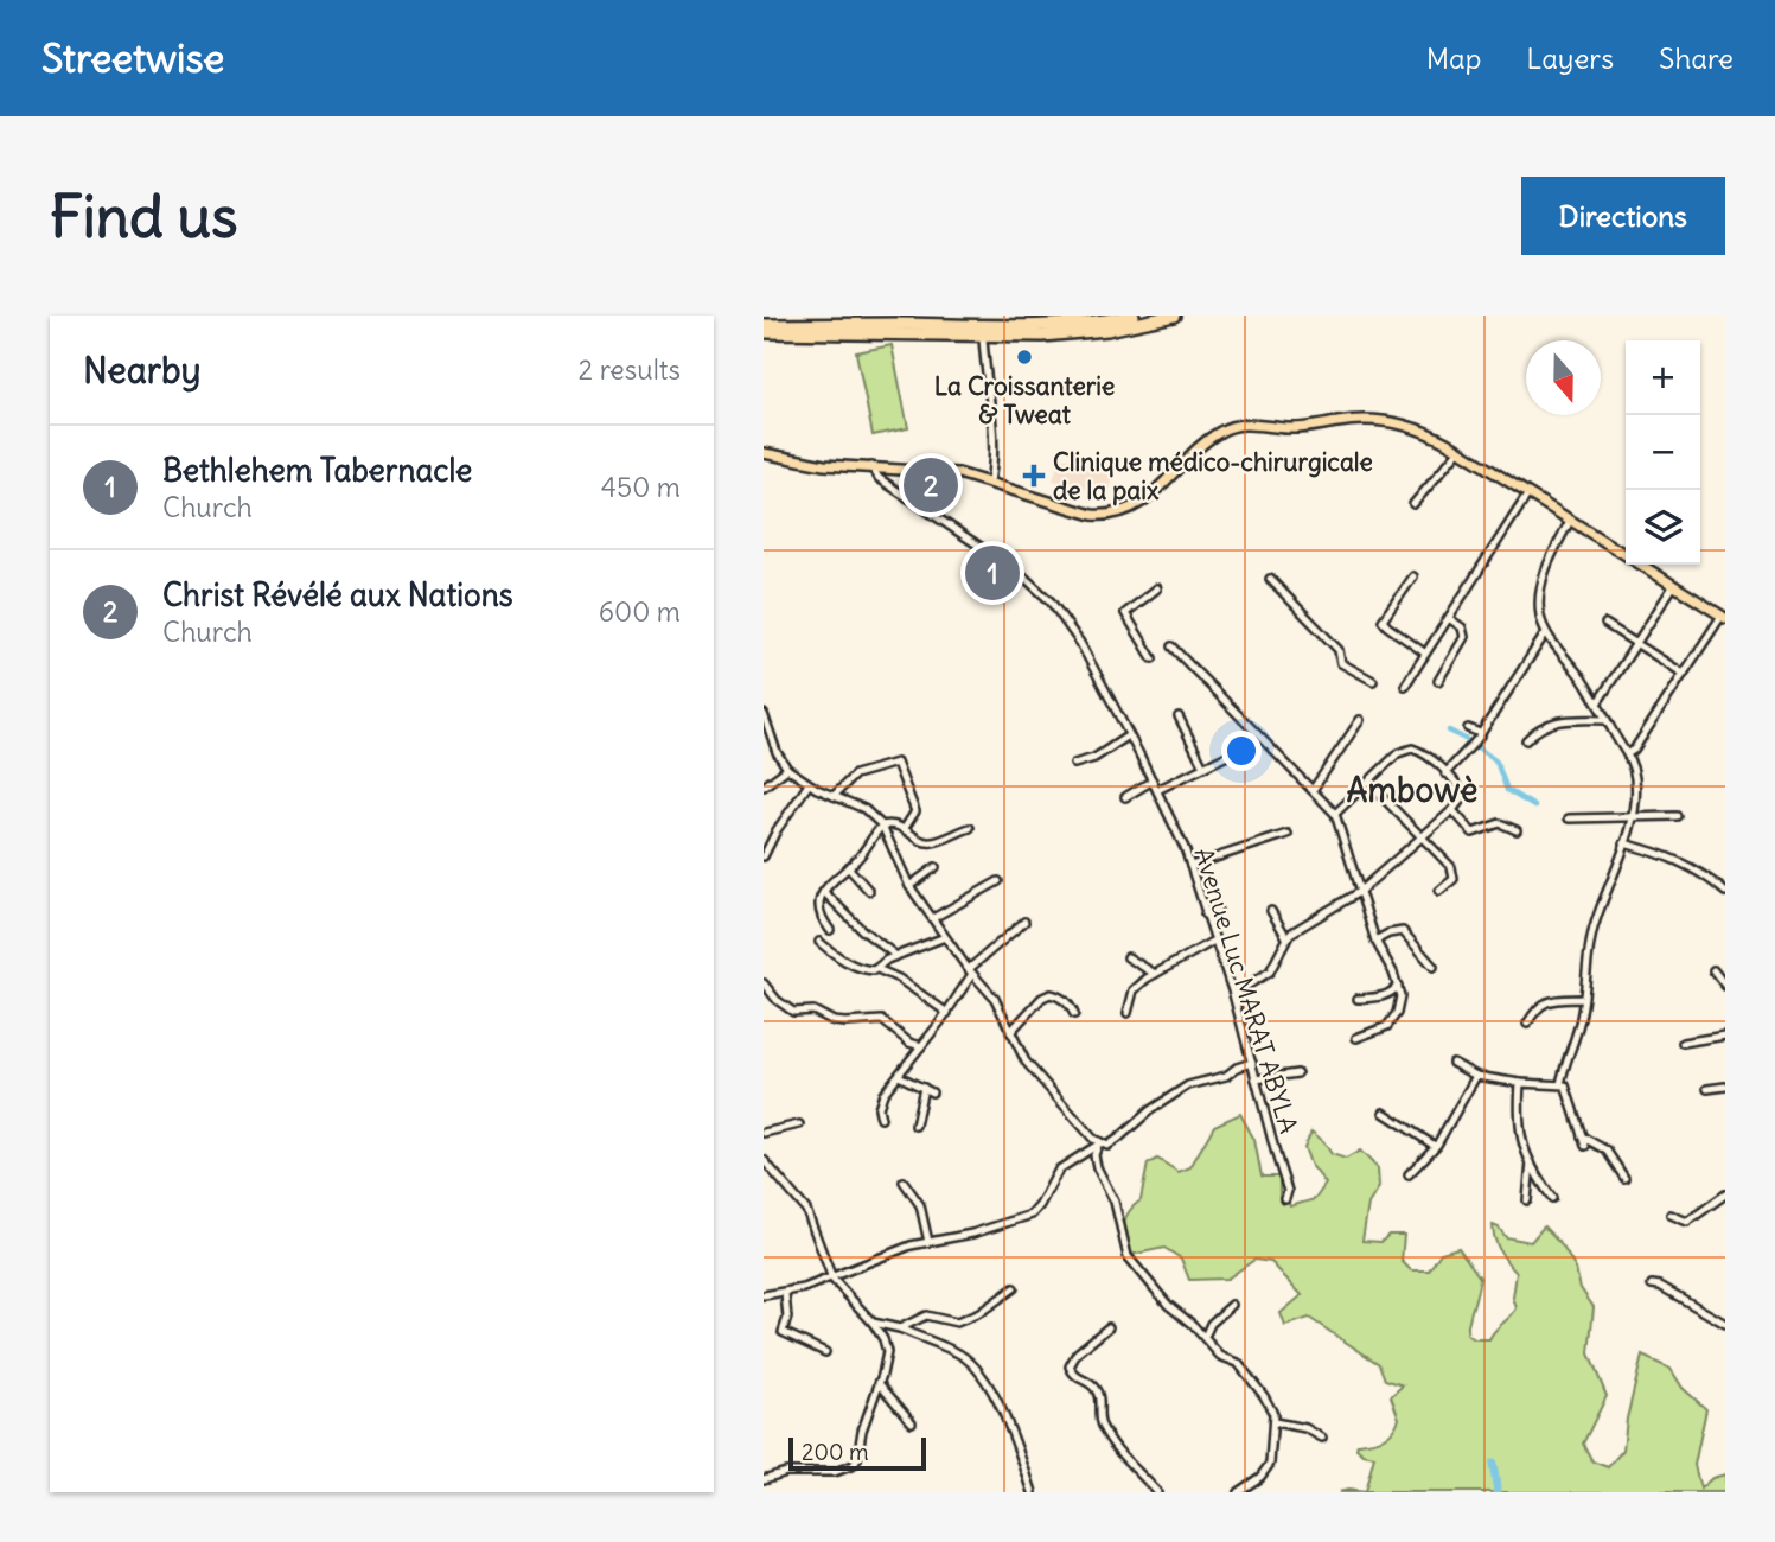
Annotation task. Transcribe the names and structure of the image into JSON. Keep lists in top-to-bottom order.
{
  "streets": {
    "street": ["Avenue Luc MARAT ABYLA"]
  },
  "districts": ["Ambowè"],
  "places": {
    "other": ["La Croissanterie & Tweat"],
    "health": ["Clinique médico-chirurgicale de la paix"]
  },
  "scale_bar": "200 m",
  "north": "bottom",
  "page": {
    "header": "Streetwise",
    "nav": ["Map", "Layers", "Share"],
    "buttons": "Directions",
    "title": "Find us",
    "heading": ["Nearby", "2 results"],
    "map_buttons": ["+", "−"],
    "list": [
      {
        "mark": "1",
        "name": "Bethlehem Tabernacle",
        "note": "Church",
        "value": "450 m"
      },
      {
        "mark": "2",
        "name": "Christ Révélé aux Nations",
        "note": "Church",
        "value": "600 m"
      }
    ],
    "pins": ["2", "1"],
    "scale": "200 m"
  }
}
